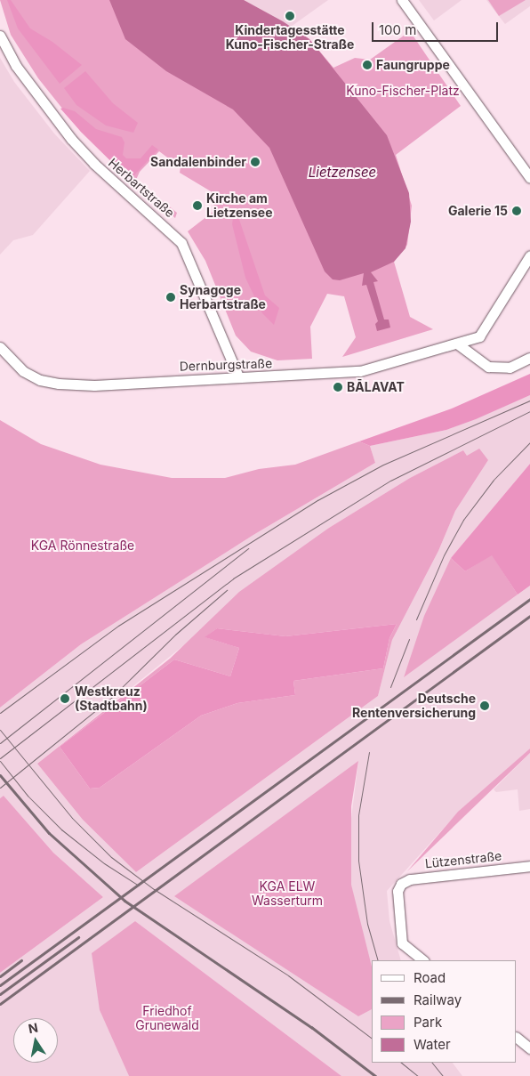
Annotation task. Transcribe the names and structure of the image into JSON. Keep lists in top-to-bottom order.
{
  "streets": {
    "street": ["Herbartstraße", "Dernburgstraße", "Lützenstraße"]
  },
  "crossings": [
    ["Herbartstraße", "Dernburgstraße"]
  ],
  "water": ["Lietzensee"],
  "parks": [
    "Kuno-Fischer-Platz",
    "KGA Rönnestraße",
    "KGA ELW Wasserturm",
    "Friedhof Grunewald"
  ],
  "places": [
    "Kindertagesstätte Kuno-Fischer-Straße",
    "Faungruppe",
    "Sandalenbinder",
    "Kirche am Lietzensee",
    "Galerie 15",
    "Synagoge Herbartstraße",
    "BĀLAVAT",
    "Westkreuz (Stadtbahn)",
    "Deutsche Rentenversicherung"
  ],
  "legend": [
    "Road",
    "Railway",
    "Park",
    "Water"
  ],
  "scale_bar": "100 m",
  "north": "top"
}
